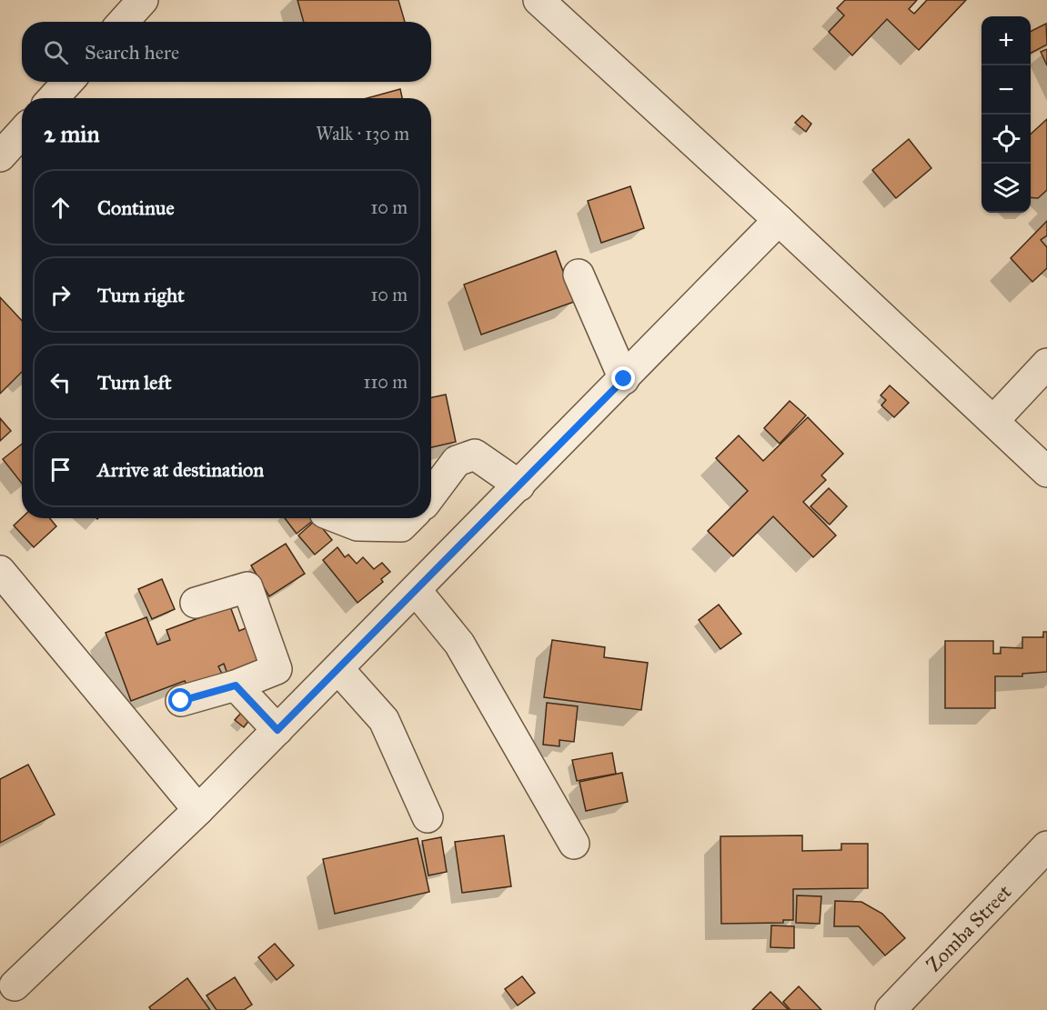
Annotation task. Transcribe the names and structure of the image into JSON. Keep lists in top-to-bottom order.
{
  "streets": {
    "street": ["Zomba Street"]
  },
  "page": {
    "map_buttons": ["+", "−"],
    "search": "Search here",
    "heading": ["2 min", "Walk · 130 m"],
    "list": [
      ["Continue", "10 m"],
      ["Turn right", "10 m"],
      ["Turn left", "110 m"],
      "Arrive at destination"
    ]
  }
}
